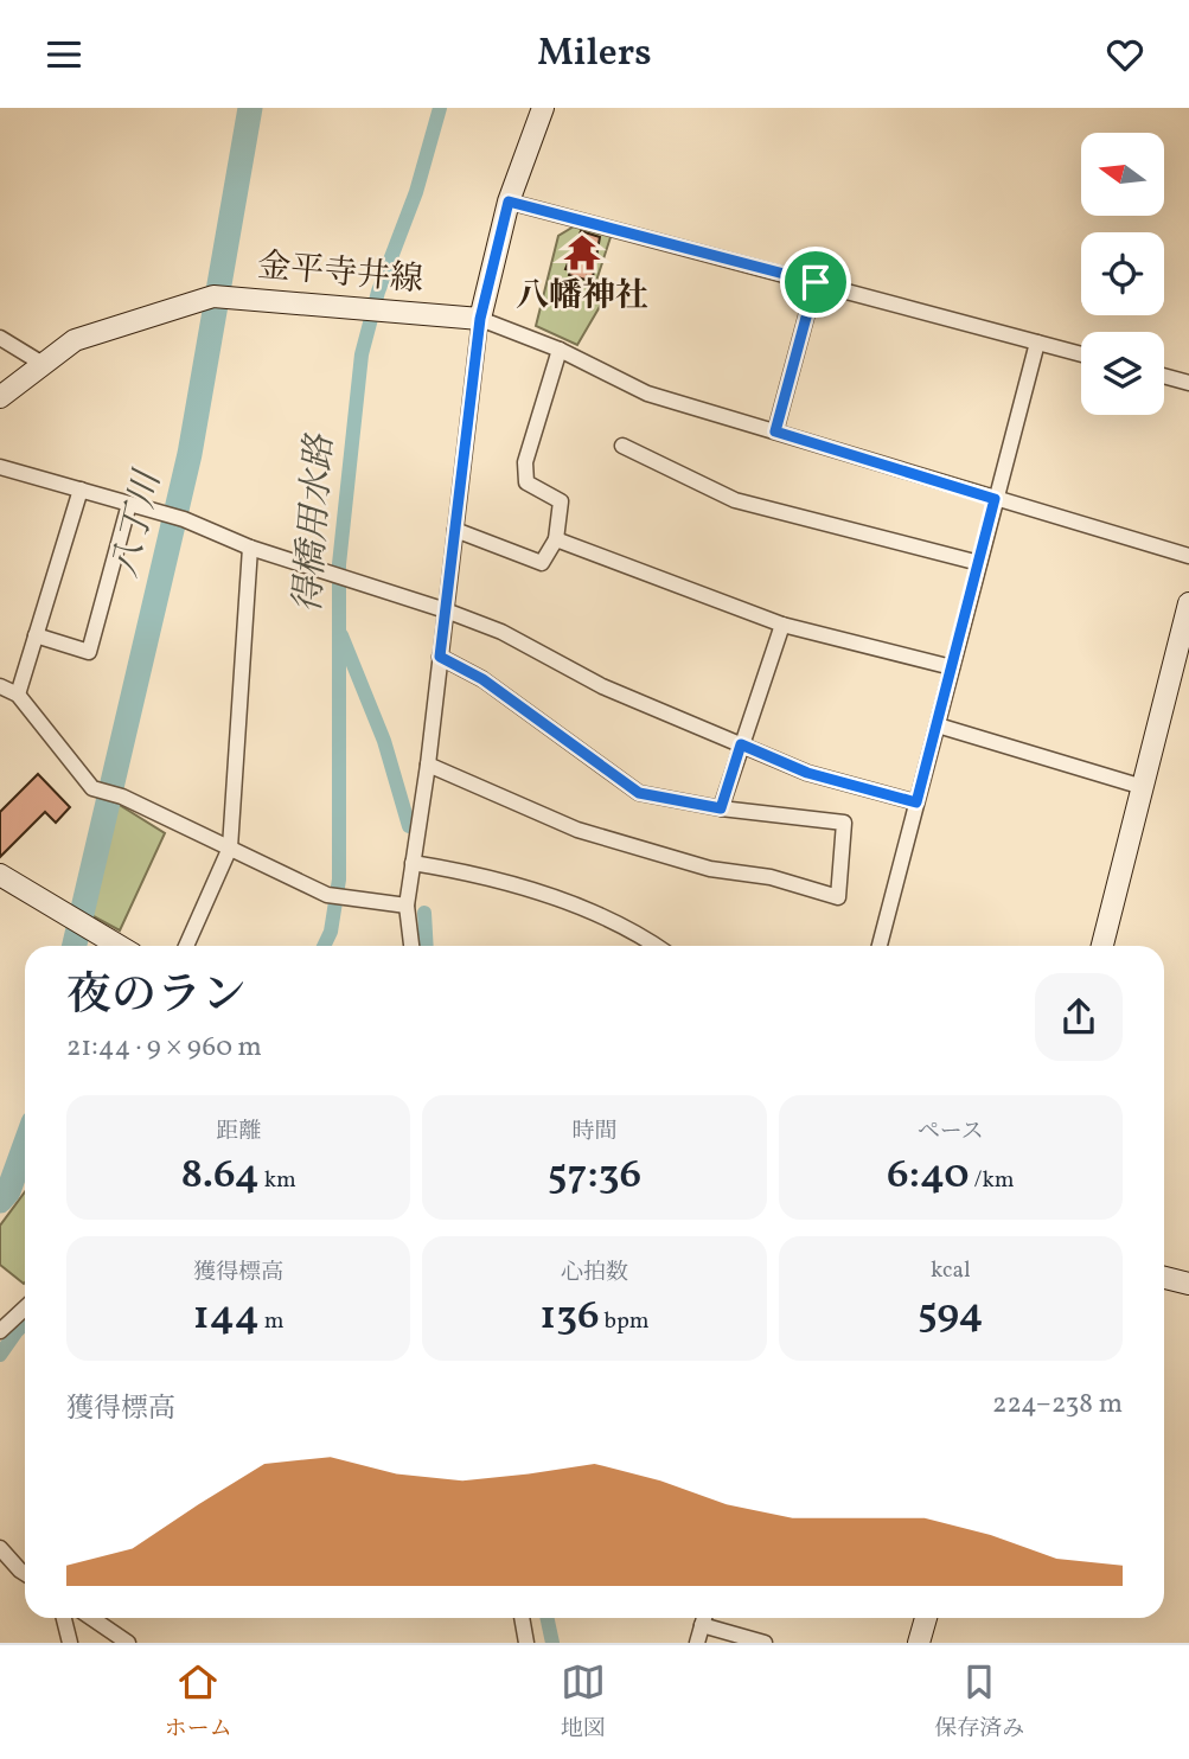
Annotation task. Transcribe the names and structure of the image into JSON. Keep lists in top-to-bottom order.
{
  "streets": {
    "main road": ["金平寺井線"]
  },
  "water": ["得橋用水路", "八丁川"],
  "places": {
    "temple": ["八幡神社"]
  },
  "north": "left",
  "page": {
    "header": "Milers",
    "heading": ["夜のラン", "21:44 · 9 × 960 m"],
    "stats": [
      ["距離", "8.64 km"],
      ["時間", "57:36"],
      ["ペース", "6:40 /km"],
      ["獲得標高", "144 m"],
      ["心拍数", "136 bpm"],
      ["kcal", "594"]
    ],
    "chart": ["獲得標高", "224–238 m"],
    "tabs": ["ホーム", "地図", "保存済み"]
  }
}
